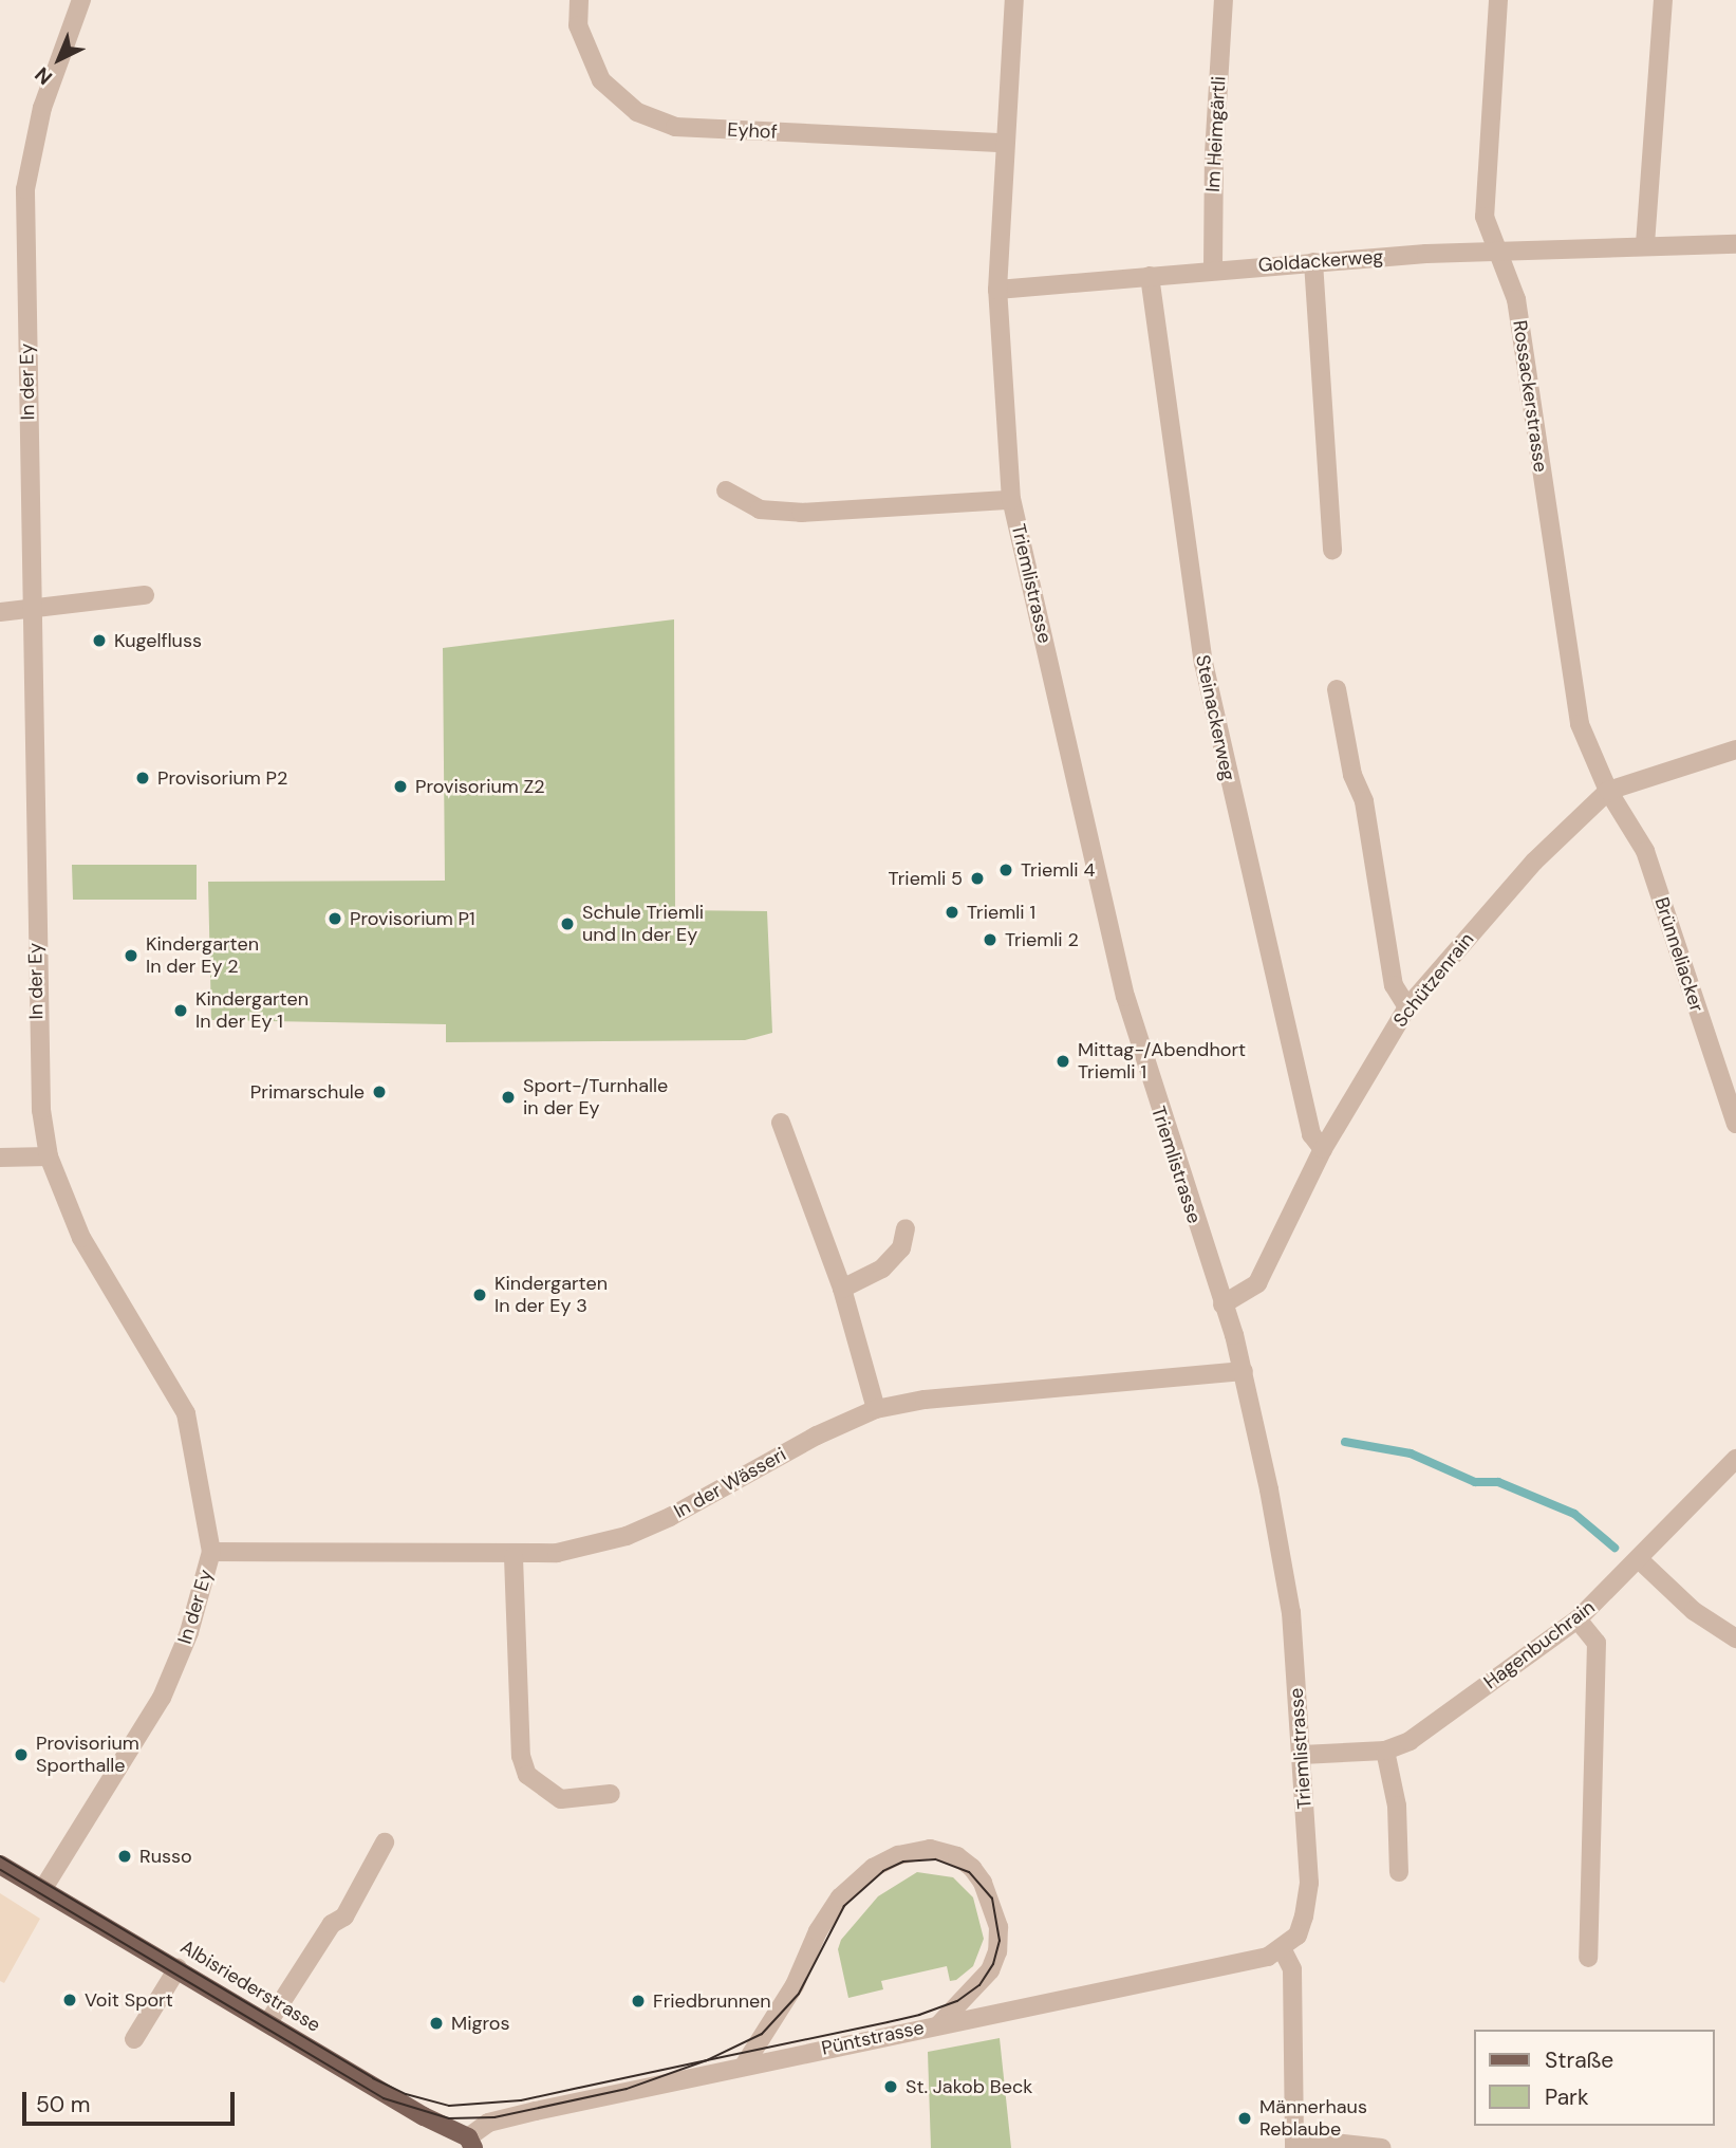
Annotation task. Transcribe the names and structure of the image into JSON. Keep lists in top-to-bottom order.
{
  "streets": {
    "main road": ["Albisriederstrasse"],
    "street": [
      "Eyhof",
      "Im Heimgärtli",
      "Goldackerweg",
      "In der Ey",
      "Rossackerstrasse",
      "Triemlistrasse",
      "Steinackerweg",
      "Brünneliacker",
      "Schützenrain",
      "In der Wässeri",
      "Hagenbuchrain",
      "Püntstrasse"
    ]
  },
  "crossings": [
    ["Eyhof", "Triemlistrasse"],
    ["Im Heimgärtli", "Goldackerweg"],
    ["Goldackerweg", "Rossackerstrasse"],
    ["Goldackerweg", "Triemlistrasse"],
    ["Goldackerweg", "Steinackerweg"],
    ["In der Ey", "In der Wässeri"],
    ["In der Ey", "Albisriederstrasse"],
    ["Rossackerstrasse", "Brünneliacker"],
    ["Rossackerstrasse", "Schützenrain"],
    ["Triemlistrasse", "Schützenrain"],
    ["Triemlistrasse", "In der Wässeri"],
    ["Triemlistrasse", "Hagenbuchrain"],
    ["Triemlistrasse", "Püntstrasse"],
    ["Steinackerweg", "Schützenrain"],
    ["Brünneliacker", "Schützenrain"],
    ["Albisriederstrasse", "Püntstrasse"]
  ],
  "places": [
    "Kugelfluss",
    "Provisorium P2",
    "Provisorium Z2",
    "Triemli 4",
    "Triemli 5",
    "Triemli 1",
    "Provisorium P1",
    "Schule Triemli und In der Ey",
    "Triemli 2",
    "Kindergarten In der Ey 2",
    "Kindergarten In der Ey 1",
    "Mittag-/Abendhort Triemli 1",
    "Primarschule",
    "Sport-/Turnhalle in der Ey",
    "Kindergarten In der Ey 3",
    "Provisorium Sporthalle",
    "Russo",
    "Voit Sport",
    "Friedbrunnen",
    "Migros",
    "St. Jakob Beck",
    "Männerhaus Reblaube"
  ],
  "legend": ["Straße", "Park"],
  "scale_bar": "50 m",
  "north": "bottom left"
}
